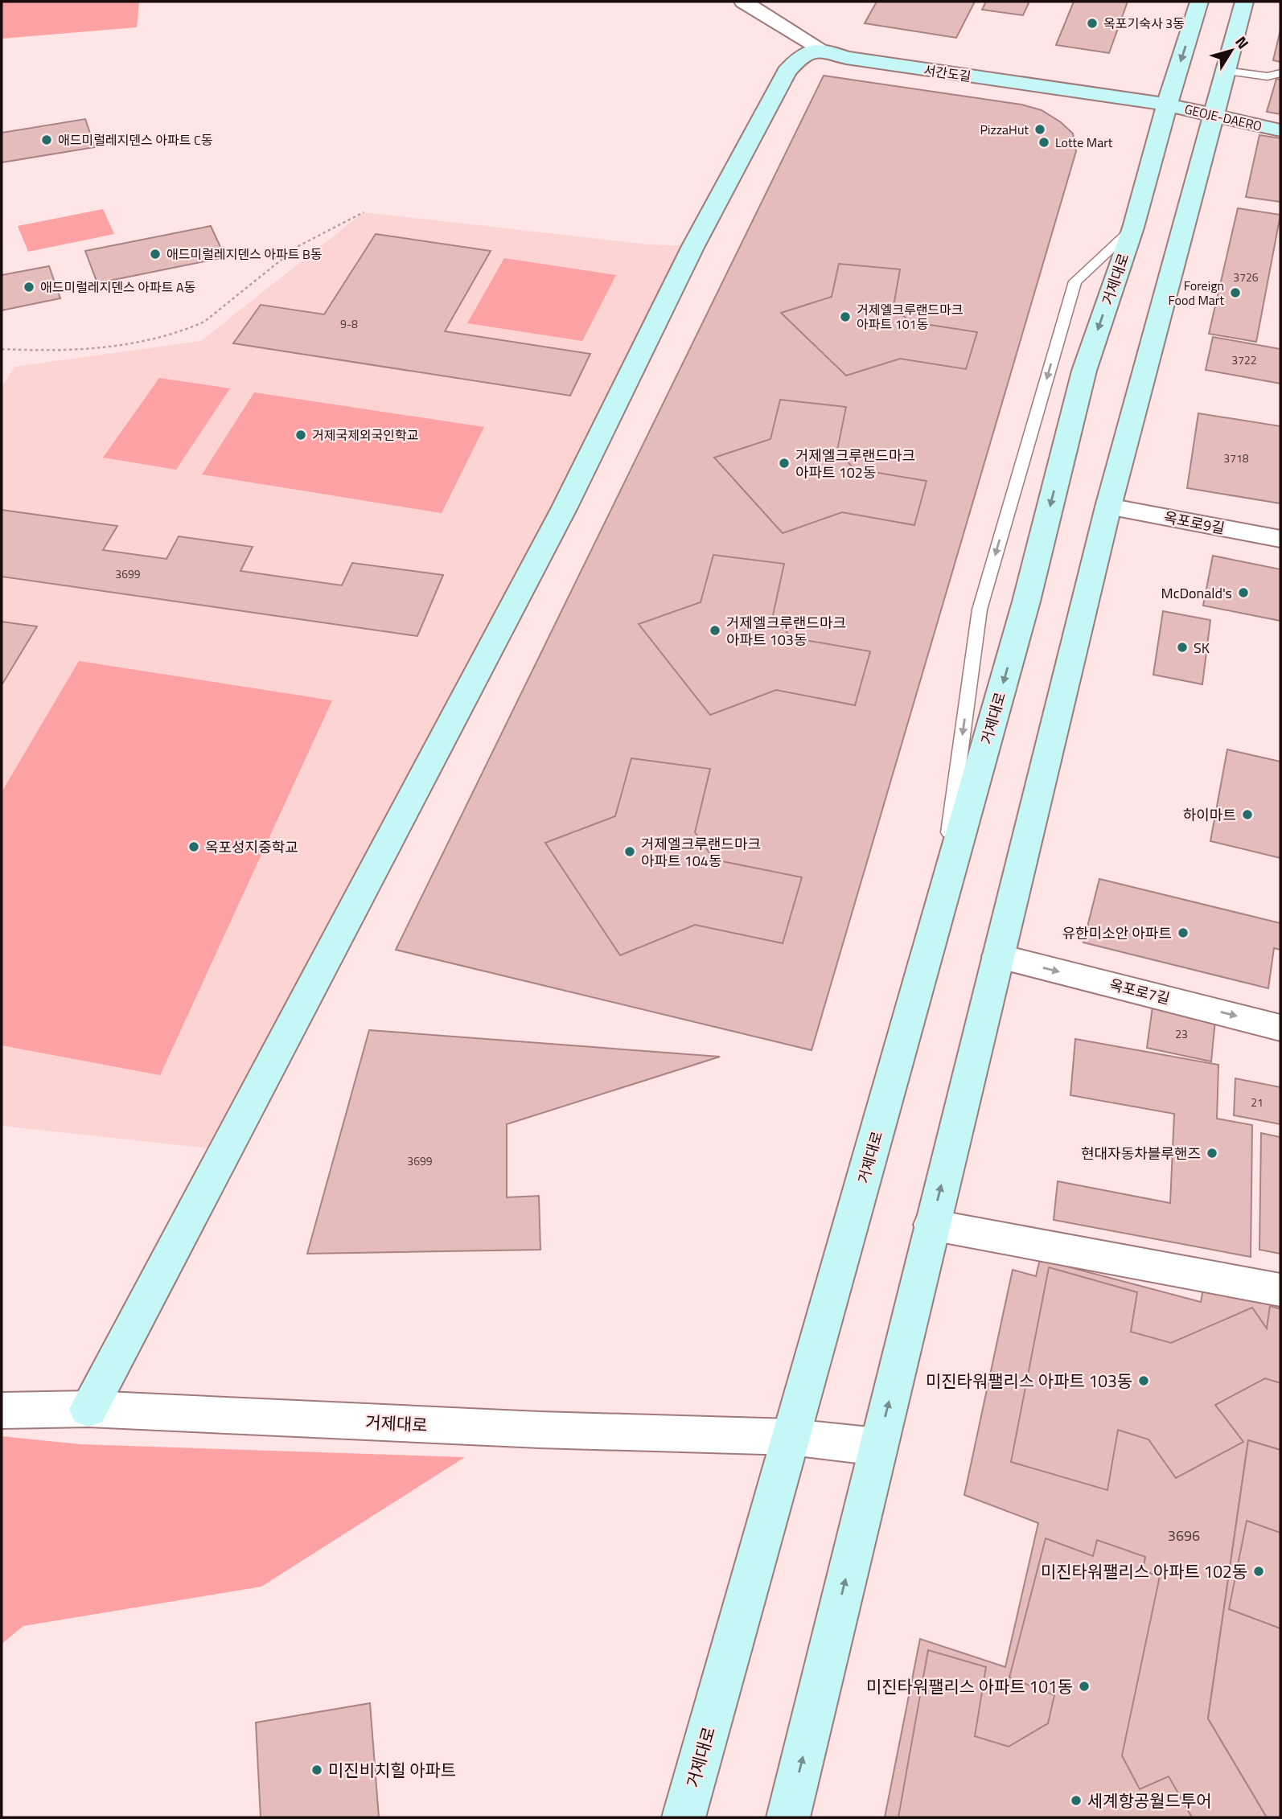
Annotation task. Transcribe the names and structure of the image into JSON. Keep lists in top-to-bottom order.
{
  "streets": {
    "street": [
      "서간도길",
      "GEOJE-DAERO",
      "거제대로",
      "옥포로9길",
      "옥포로7길"
    ]
  },
  "crossings": [
    ["서간도길", "GEOJE-DAERO"],
    ["서간도길", "거제대로"],
    ["GEOJE-DAERO", "거제대로"]
  ],
  "places": [
    "옥포기숙사 3동",
    "PizzaHut",
    "애드미럴레지덴스 아파트 C동",
    "Lotte Mart",
    "애드미럴레지덴스 아파트 B동",
    "애드미럴레지덴스 아파트 A동",
    "Foreign Food Mart",
    "거제엘크루랜드마크 아파트 101동",
    "거제국제외국인학교",
    "거제엘크루랜드마크 아파트 102동",
    "McDonald's",
    "거제엘크루랜드마크 아파트 103동",
    "SK",
    "하이마트",
    "옥포성지중학교",
    "거제엘크루랜드마크 아파트 104동",
    "유한미소안 아파트",
    "현대자동차블루핸즈",
    "미진타워팰리스 아파트 103동",
    "미진타워팰리스 아파트 102동",
    "미진타워팰리스 아파트 101동",
    "미진비치힐 아파트",
    "세계항공월드투어"
  ],
  "house_numbers": [
    "3726",
    "9-8",
    "3722",
    "3718",
    "3699",
    "23",
    "21",
    "3699",
    "3696"
  ],
  "north": "top right"
}
